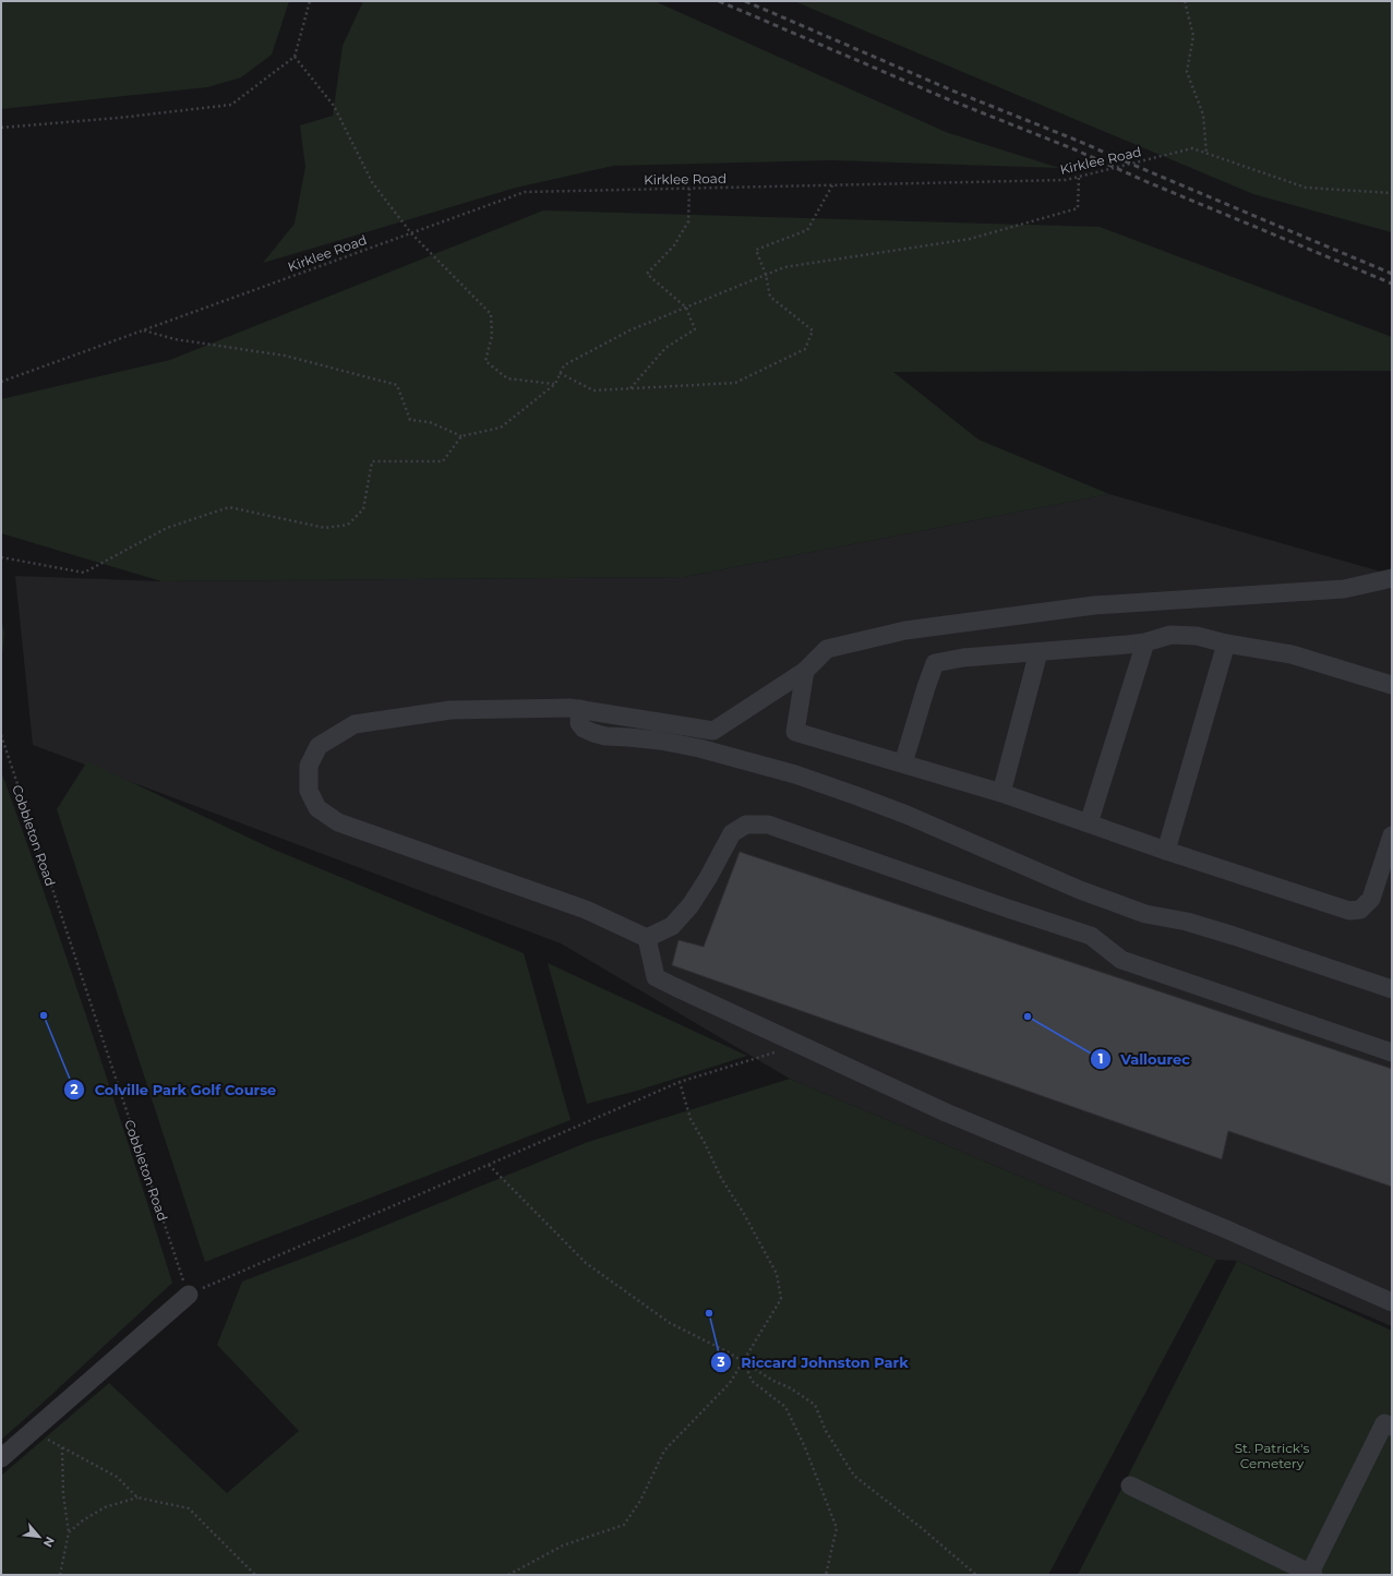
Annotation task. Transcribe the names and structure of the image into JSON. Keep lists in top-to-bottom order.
{
  "streets": {
    "path": ["Kirklee Road", "Cobbleton Road"]
  },
  "parks": ["St. Patrick's Cemetery"],
  "places": ["Colville Park Golf Course", "Vallourec", "Riccard Johnston Park"],
  "north": "bottom right"
}
